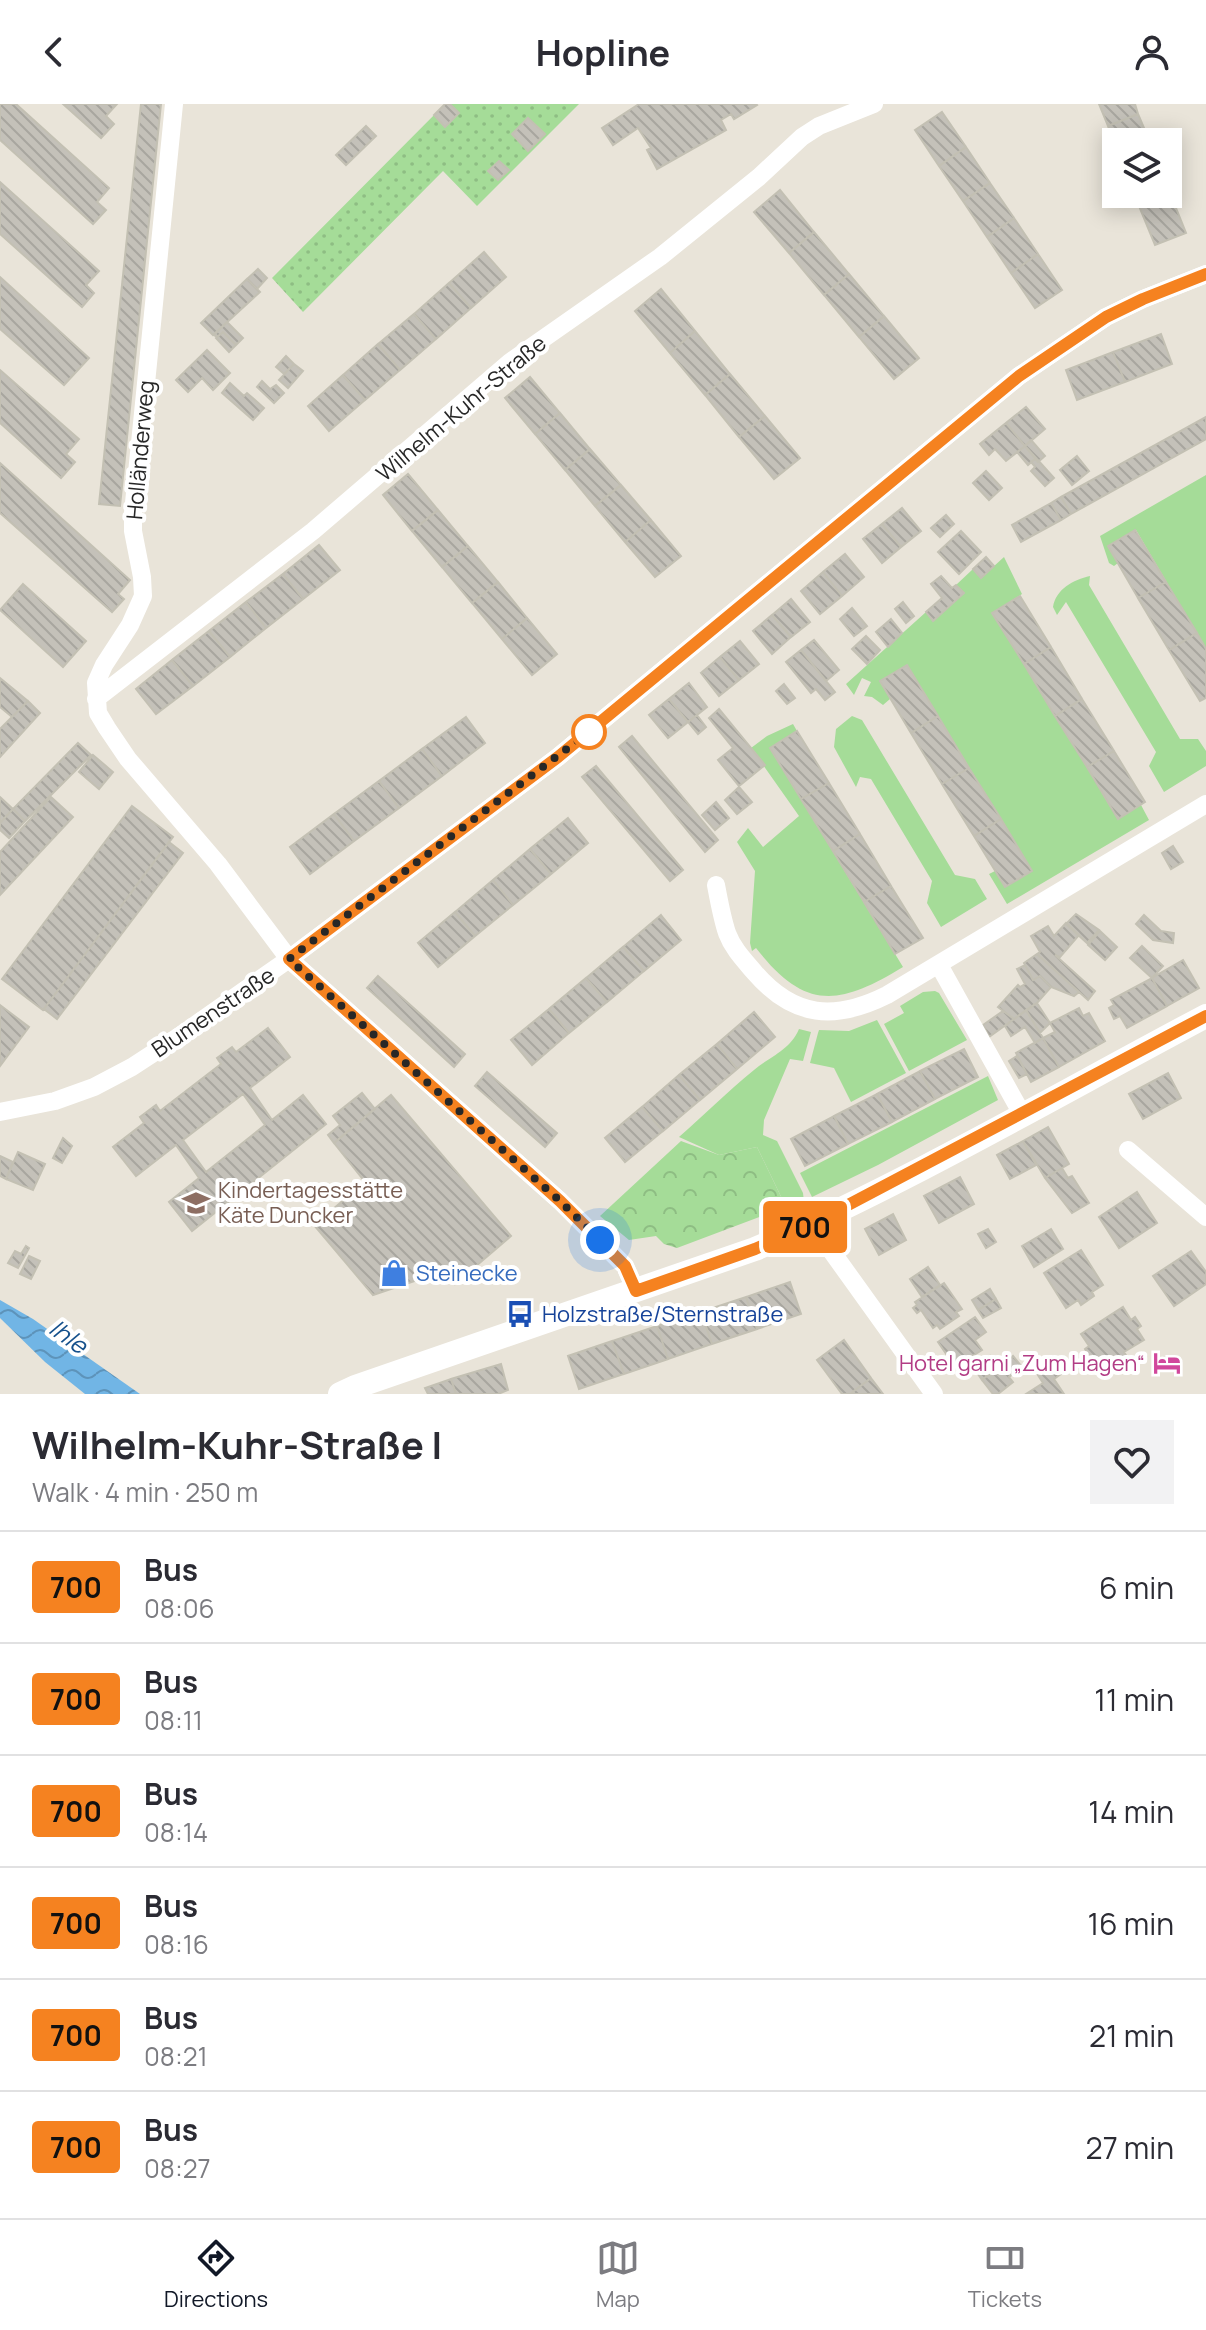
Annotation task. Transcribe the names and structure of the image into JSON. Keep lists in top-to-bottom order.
{
  "streets": {
    "street": ["Wilhelm-Kuhr-Straße", "Holländerweg", "Blumenstraße"]
  },
  "crossings": [
    ["Wilhelm-Kuhr-Straße", "Holländerweg"]
  ],
  "water": ["Ihle"],
  "places": {
    "school or university": ["Kindertagesstätte Käte Duncker"],
    "shop": ["Steinecke"],
    "bus stop": ["Holzstraße/Sternstraße"],
    "hotel": ["Hotel garni „Zum Hagen“"]
  },
  "lines": ["bus line 700"],
  "page": {
    "header": "Hopline",
    "on_map": "700",
    "heading": ["Wilhelm-Kuhr-Straße I", "Walk · 4 min · 250 m"],
    "list": [
      {
        "mark": "700",
        "name": "Bus",
        "note": "08:06",
        "value": "6 min"
      },
      {
        "mark": "700",
        "name": "Bus",
        "note": "08:11",
        "value": "11 min"
      },
      {
        "mark": "700",
        "name": "Bus",
        "note": "08:14",
        "value": "14 min"
      },
      {
        "mark": "700",
        "name": "Bus",
        "note": "08:16",
        "value": "16 min"
      },
      {
        "mark": "700",
        "name": "Bus",
        "note": "08:21",
        "value": "21 min"
      },
      {
        "mark": "700",
        "name": "Bus",
        "note": "08:27",
        "value": "27 min"
      }
    ],
    "tabs": ["Directions", "Map", "Tickets"]
  }
}
